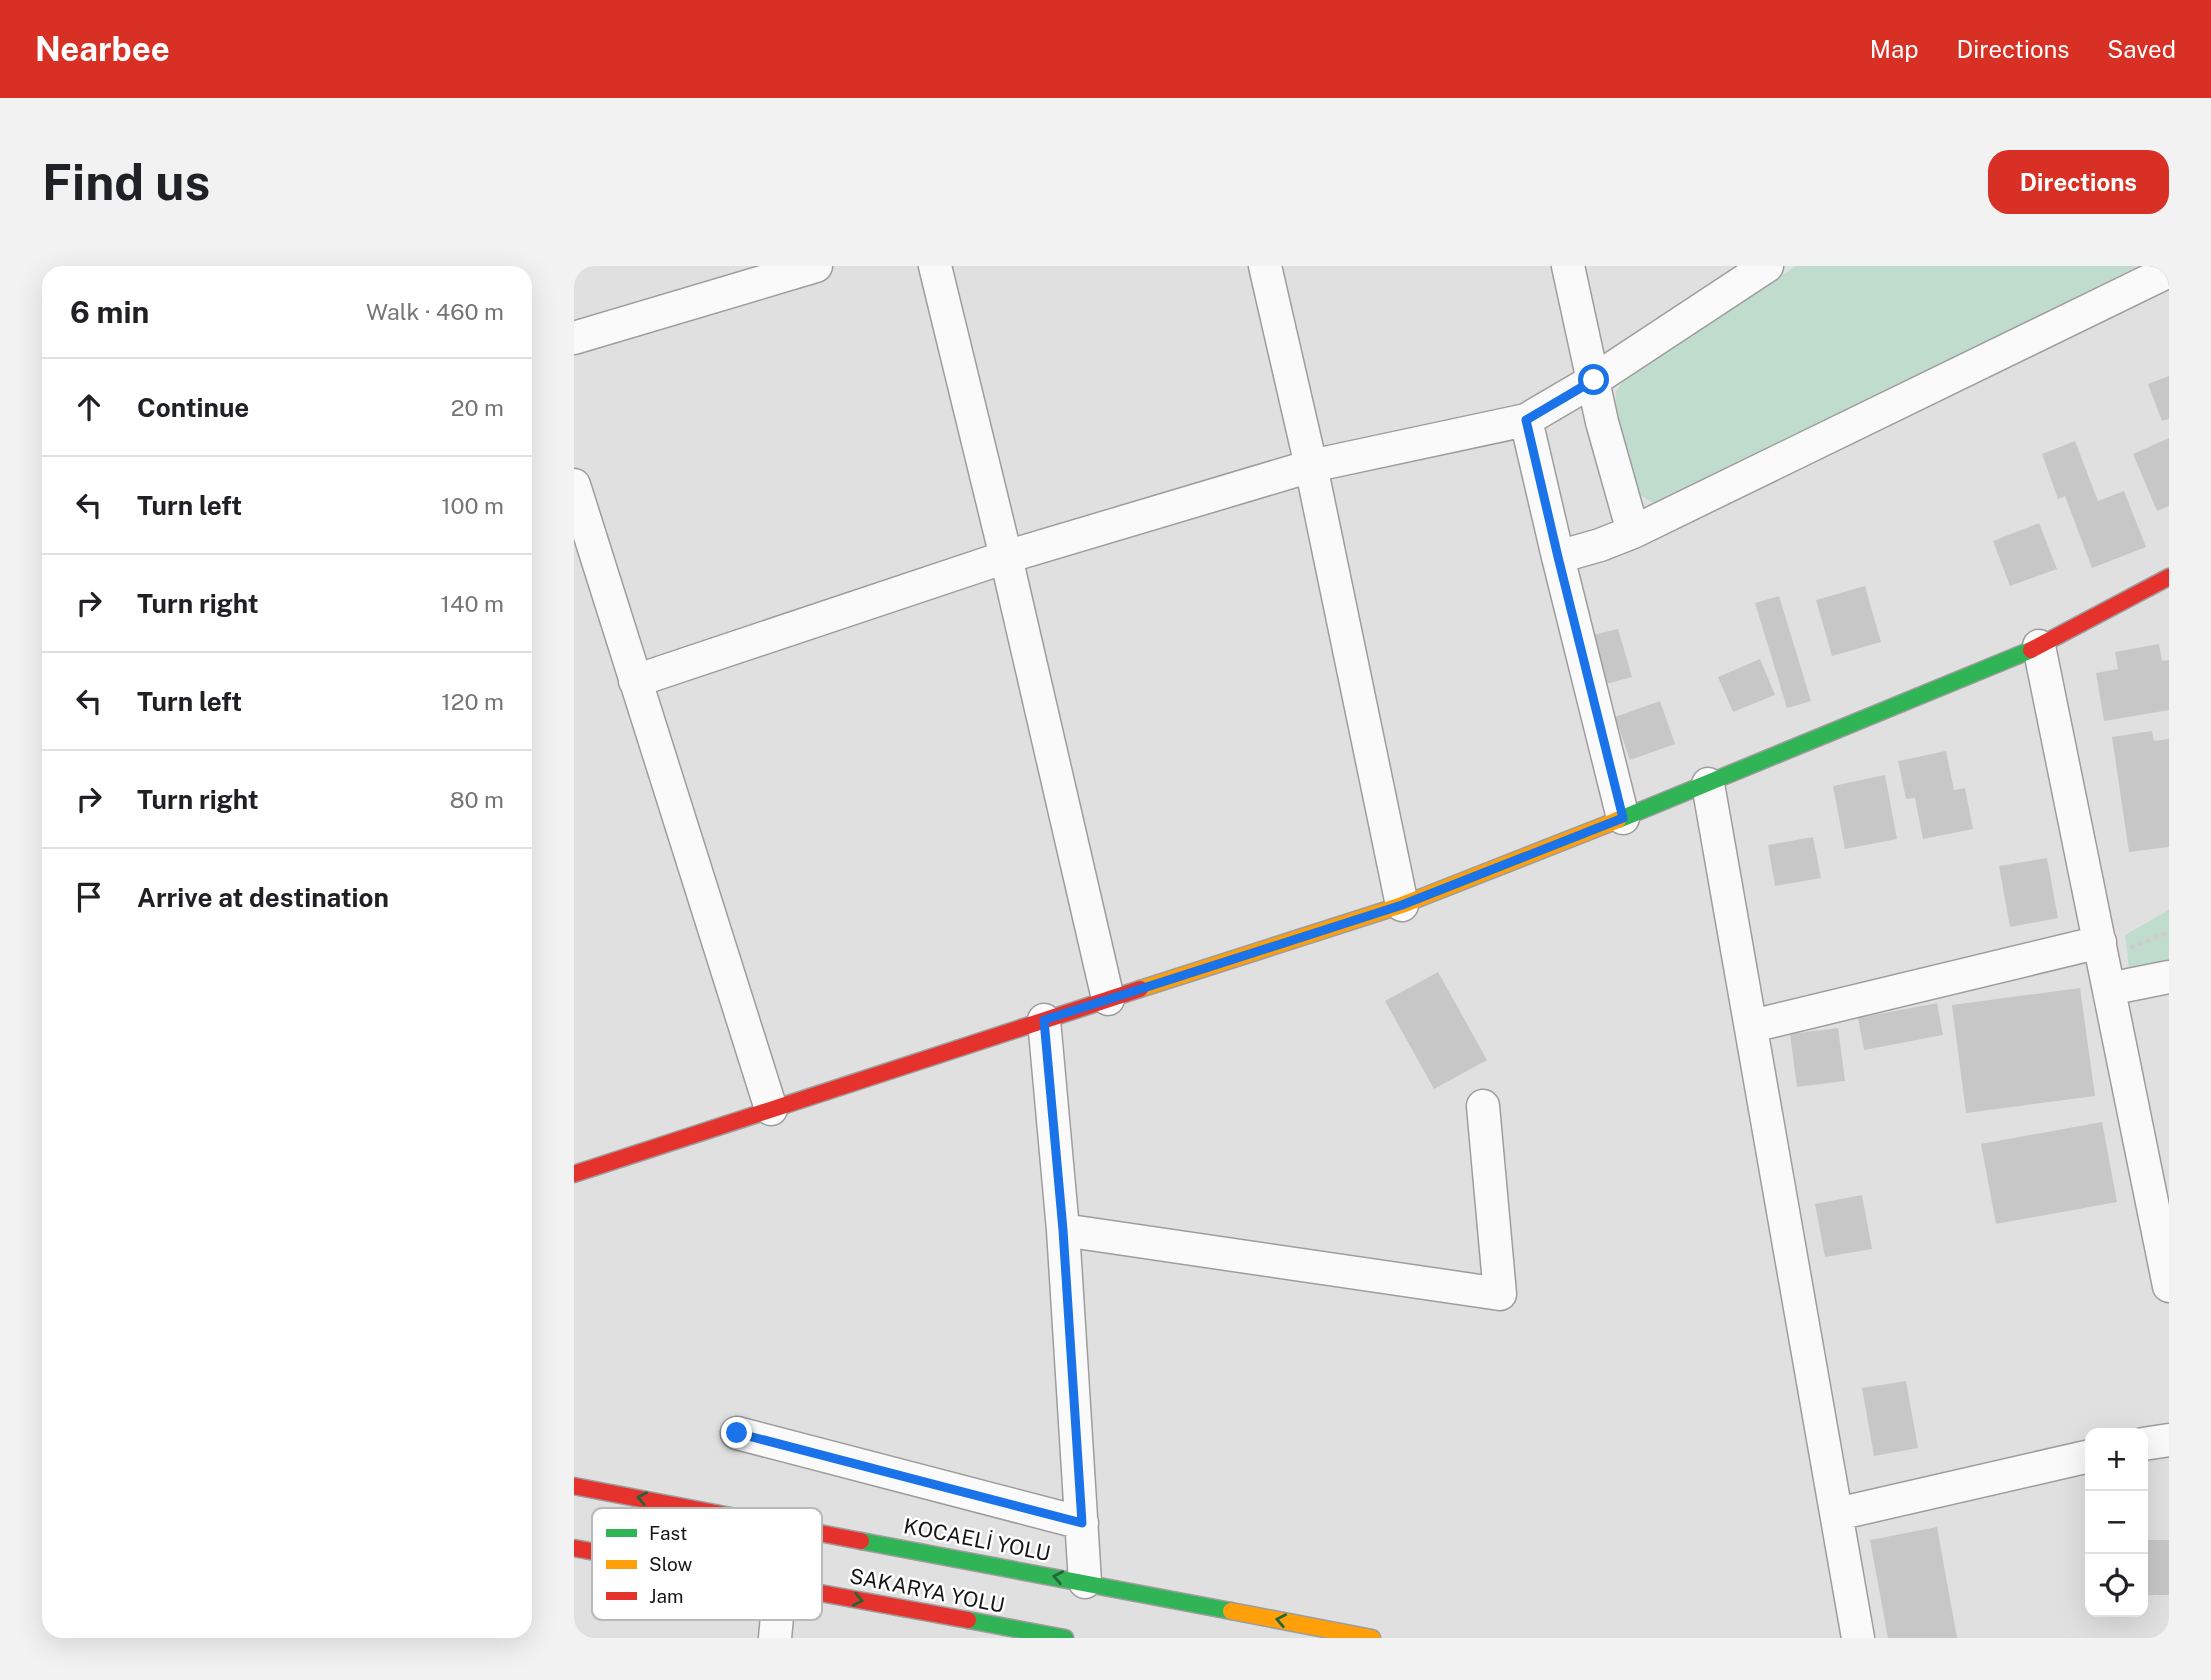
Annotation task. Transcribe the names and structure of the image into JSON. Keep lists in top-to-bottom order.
{
  "streets": {
    "main road": ["KOCAELİ YOLU", "SAKARYA YOLU"]
  },
  "one_way": ["KOCAELİ YOLU", "SAKARYA YOLU"],
  "legend": ["Fast", "Slow", "Jam"],
  "page": {
    "header": "Nearbee",
    "nav": ["Map", "Directions", "Saved"],
    "buttons": "Directions",
    "title": "Find us",
    "heading": ["6 min", "Walk · 460 m"],
    "list": [
      ["Continue", "20 m"],
      ["Turn left", "100 m"],
      ["Turn right", "140 m"],
      ["Turn left", "120 m"],
      ["Turn right", "80 m"],
      "Arrive at destination"
    ],
    "map_buttons": ["+", "−"]
  }
}
